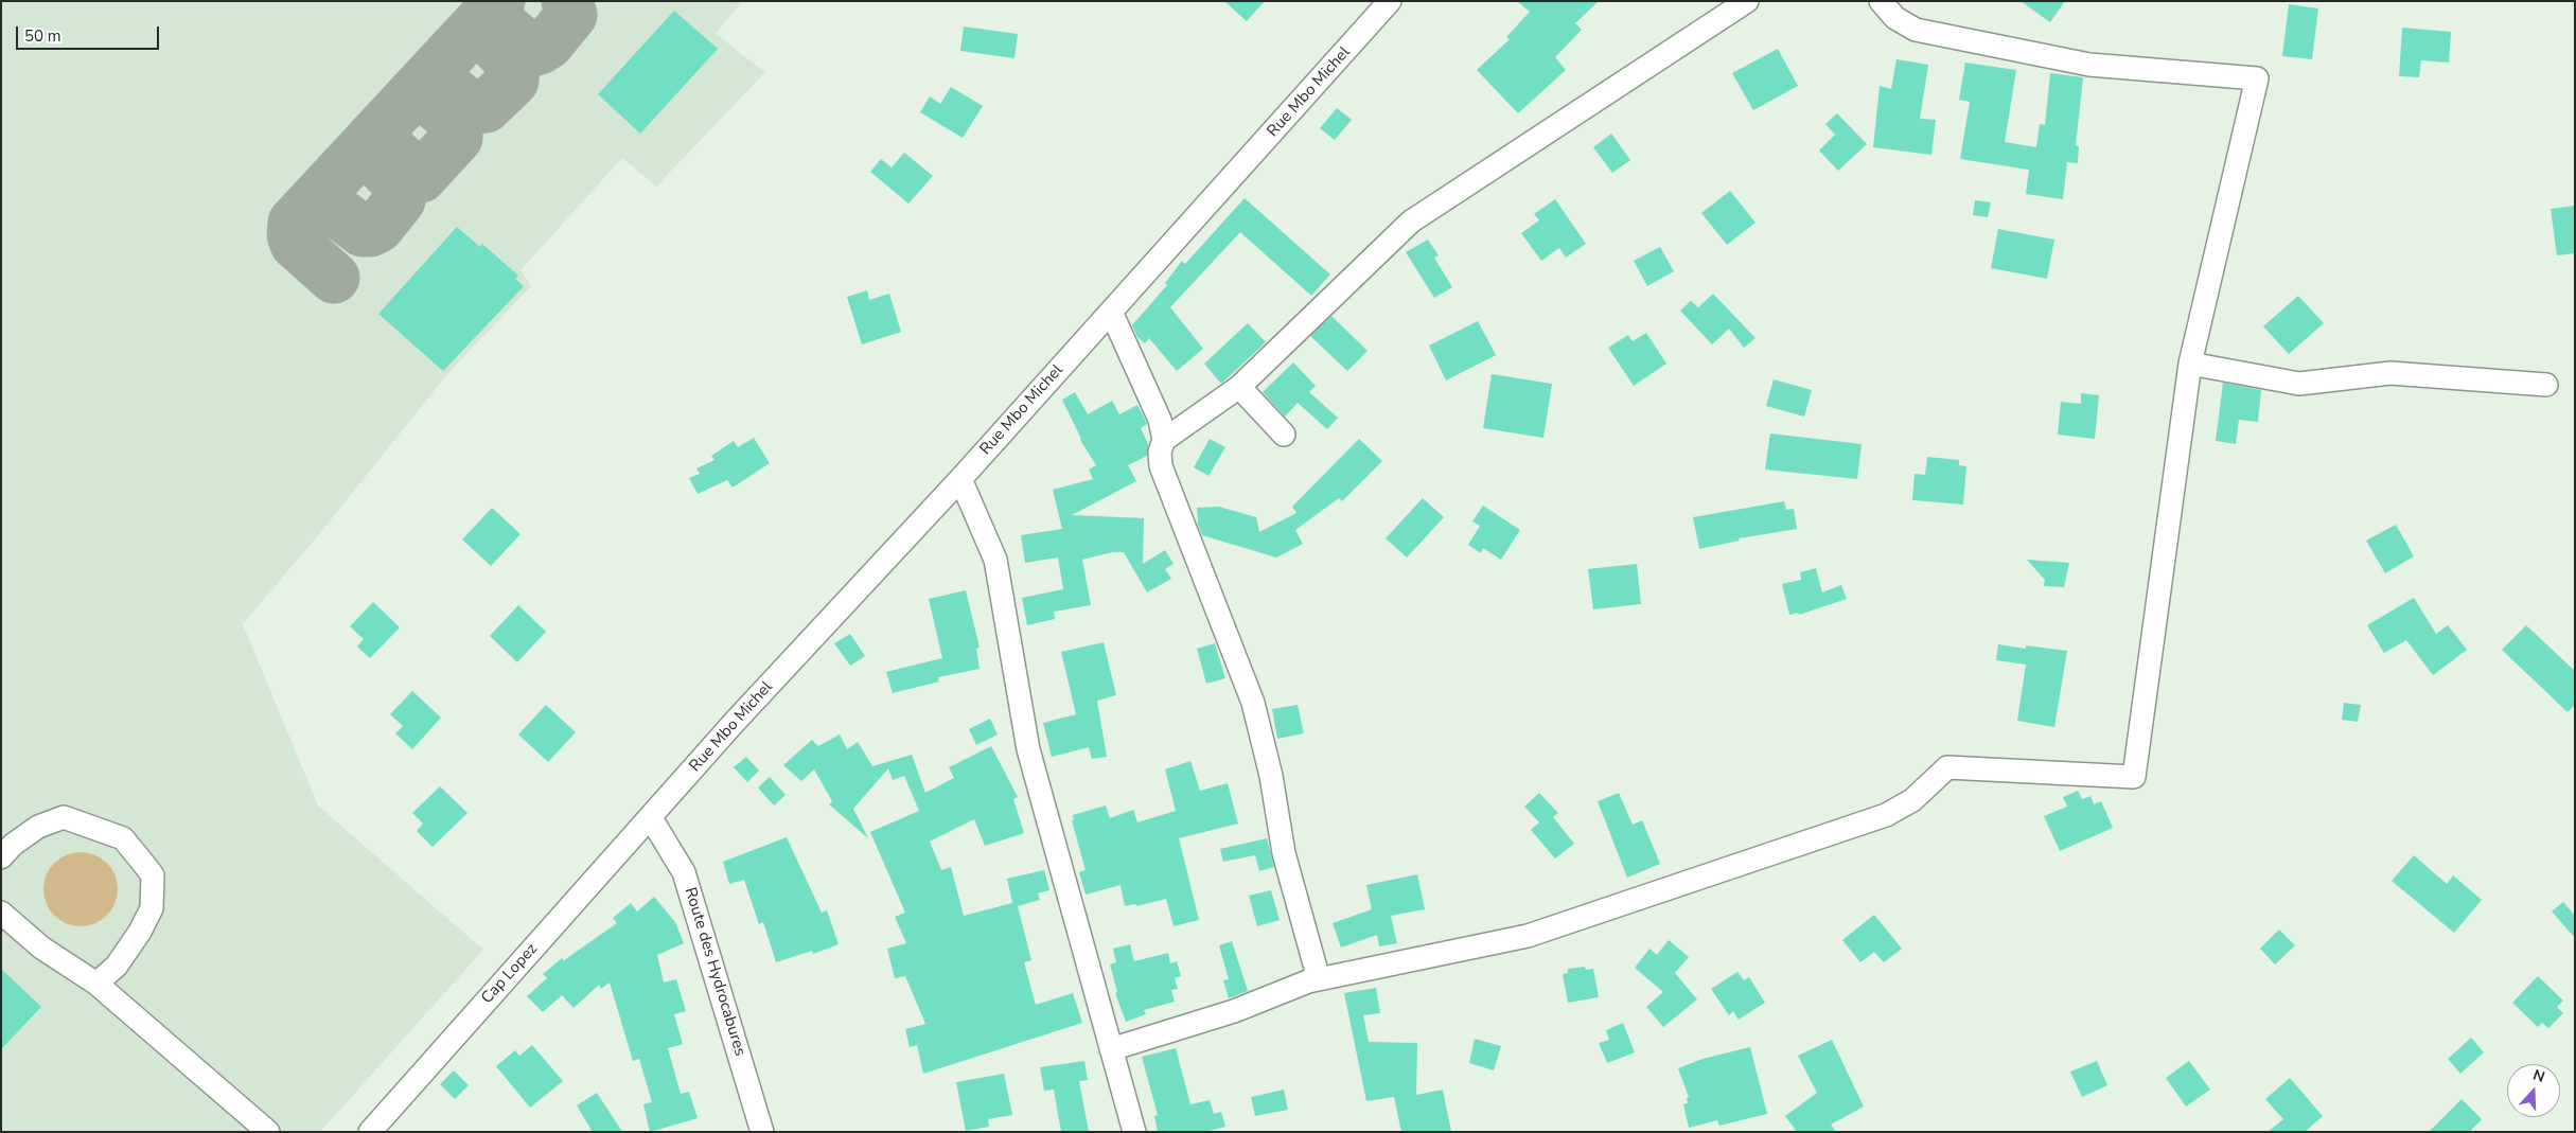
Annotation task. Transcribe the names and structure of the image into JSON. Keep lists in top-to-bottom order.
{
  "streets": {
    "street": ["Rue Mbo Michel", "Route des Hydrocabures", "Cap Lopez"]
  },
  "crossings": [
    ["Rue Mbo Michel", "Route des Hydrocabures"],
    ["Rue Mbo Michel", "Cap Lopez"],
    ["Route des Hydrocabures", "Cap Lopez"]
  ],
  "scale_bar": "50 m",
  "north": "top"
}
